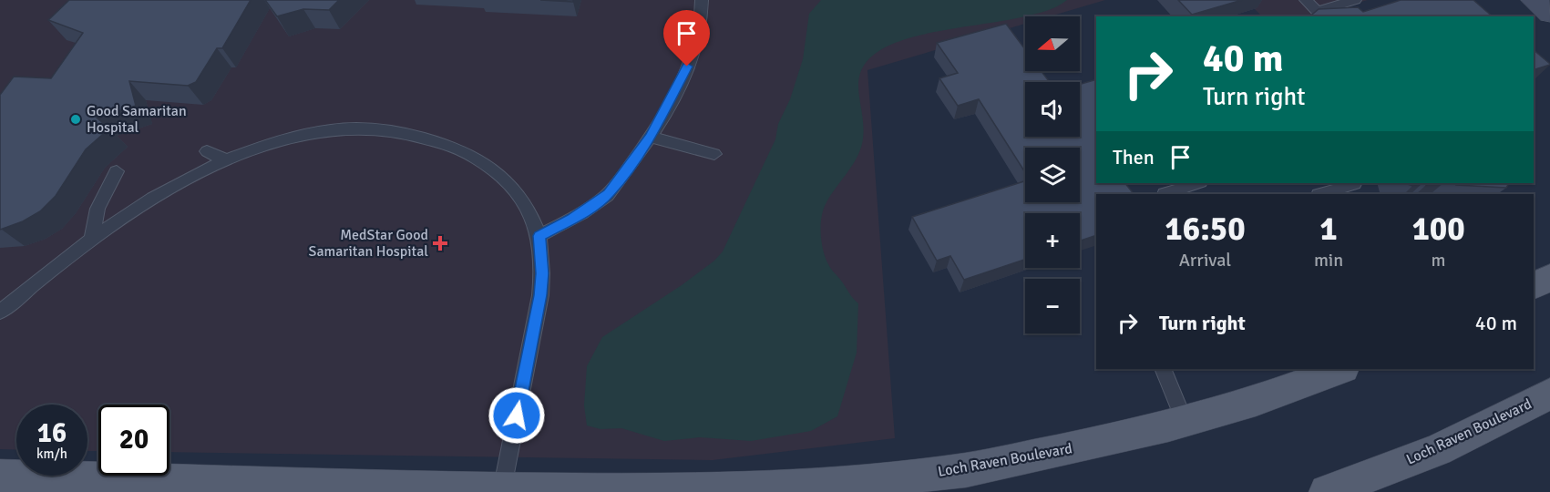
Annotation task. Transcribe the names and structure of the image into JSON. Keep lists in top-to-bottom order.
{
  "streets": {
    "main road": ["Loch Raven Boulevard"]
  },
  "places": {
    "other": ["Good Samaritan Hospital"],
    "health": ["MedStar Good Samaritan Hospital"]
  },
  "north": "left",
  "page": {
    "map_buttons": ["+", "−"],
    "turn": ["40 m", "Turn right"],
    "then": "Then",
    "eta": [
      "16:50",
      "Arrival",
      "1",
      "min",
      "100",
      "m"
    ],
    "list": [
      {
        "name": "Turn right",
        "value": "40 m"
      }
    ],
    "speed": "16 km/h",
    "limit": "20"
  }
}
